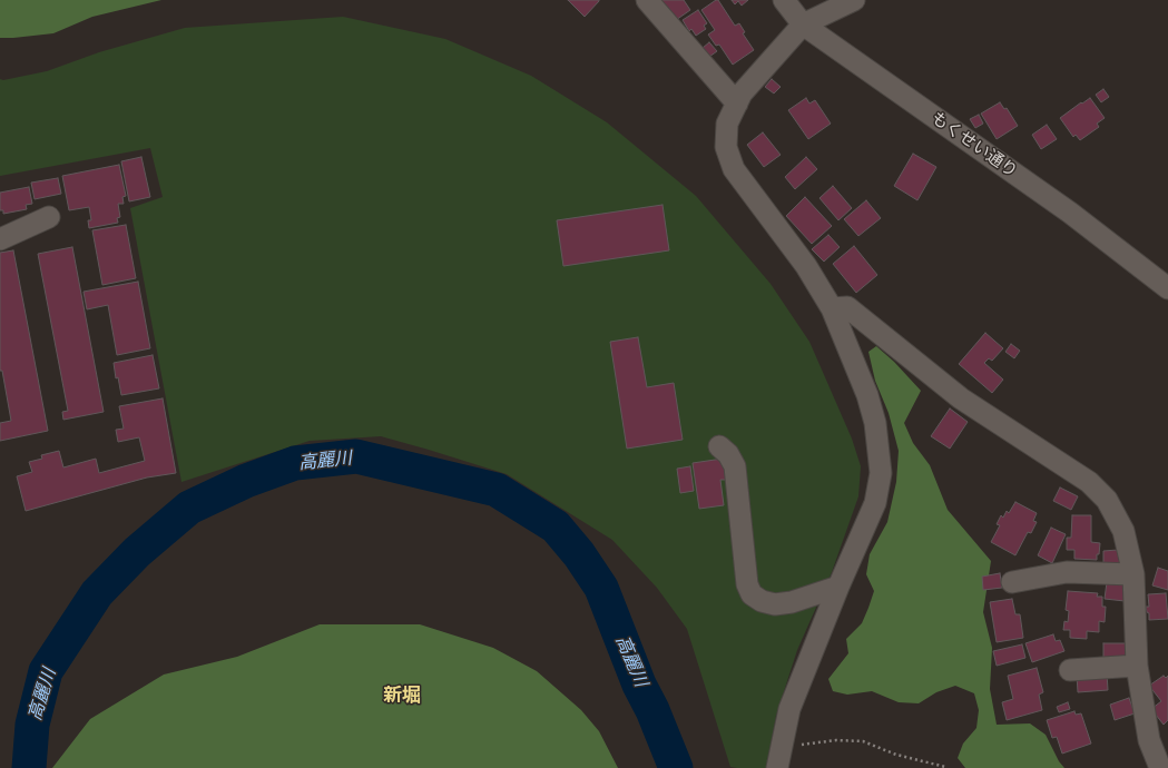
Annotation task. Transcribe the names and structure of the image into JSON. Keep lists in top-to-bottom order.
{
  "streets": {
    "street": ["もくせい通り"]
  },
  "districts": ["新堀"],
  "water": ["高麗川"]
}
